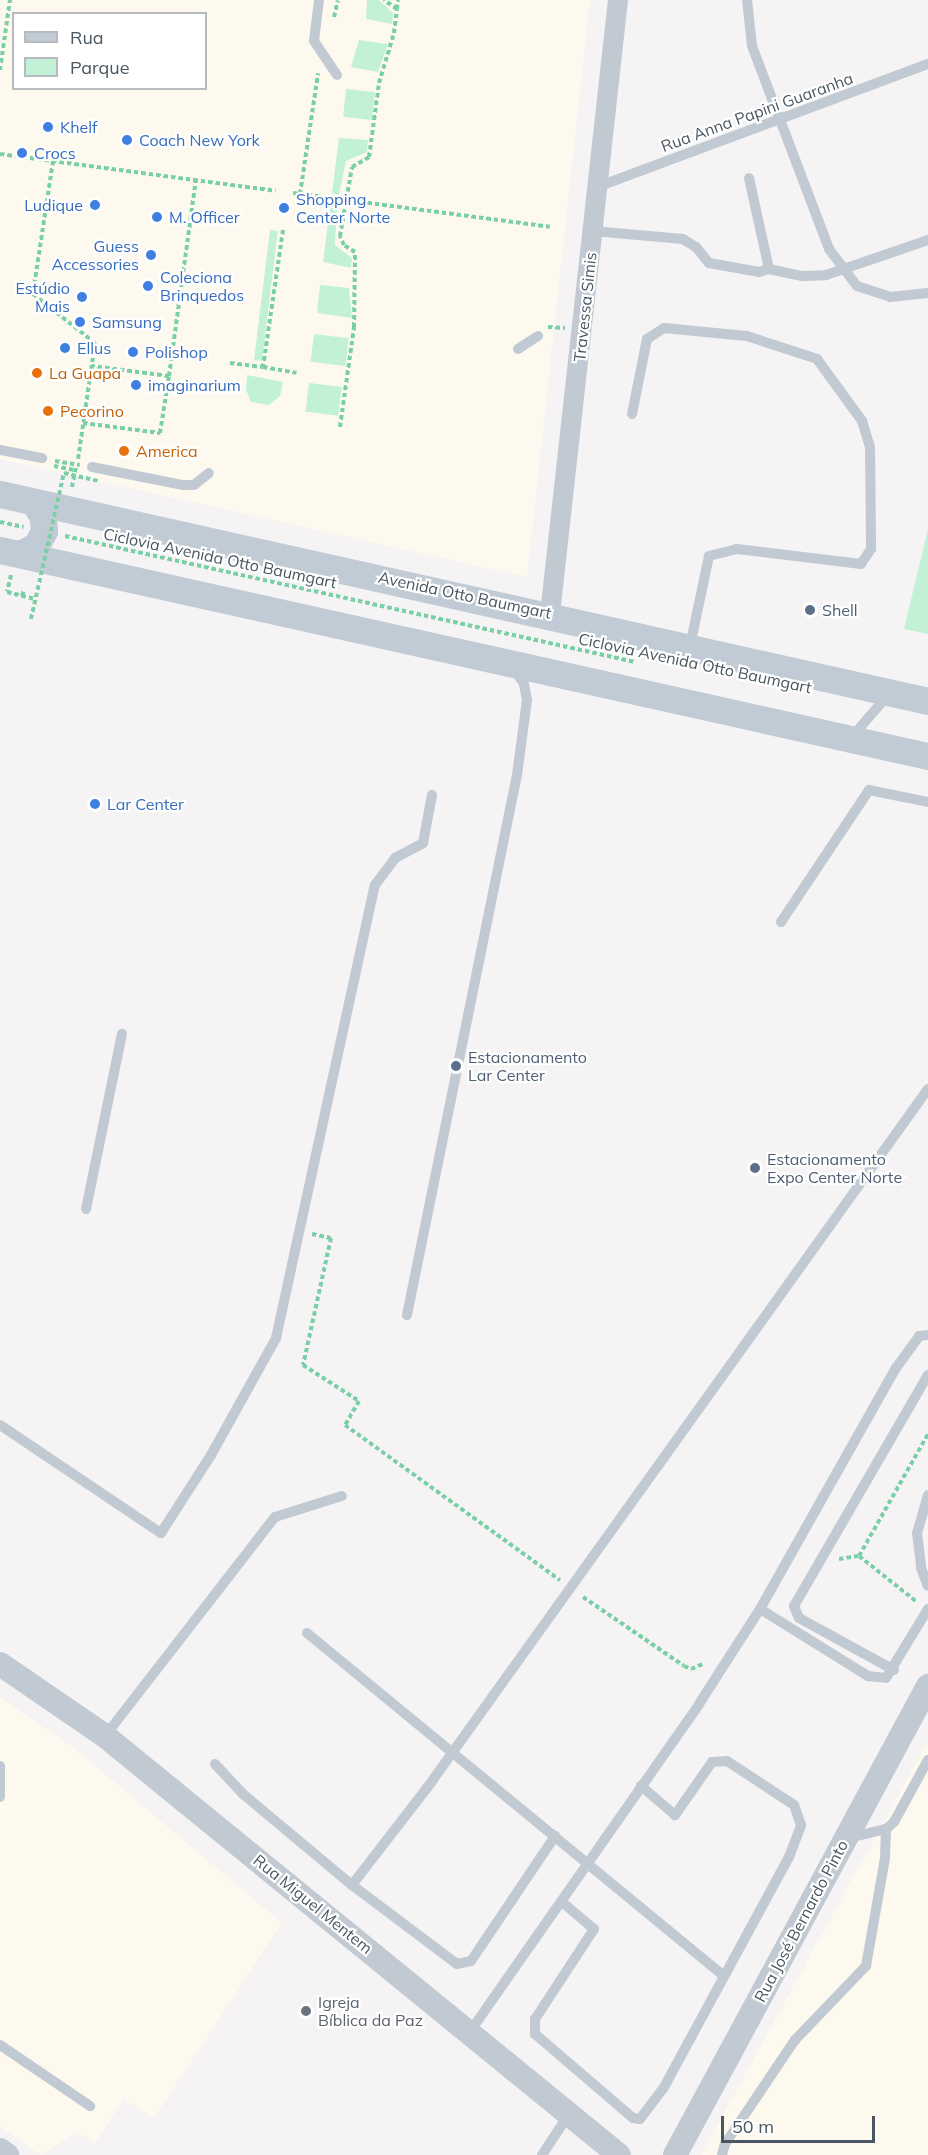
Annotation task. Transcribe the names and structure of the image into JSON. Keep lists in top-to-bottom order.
{
  "streets": {
    "main road": ["Avenida Otto Baumgart"],
    "street": ["Travessa Simis", "Rua Miguel Mentem", "Rua José Bernardo Pinto"],
    "lane": ["Rua Anna Papini Guaranha"],
    "path": ["Ciclovia Avenida Otto Baumgart"]
  },
  "crossings": [
    ["Rua Anna Papini Guaranha", "Travessa Simis"],
    ["Travessa Simis", "Avenida Otto Baumgart"]
  ],
  "places": [
    "Khelf",
    "Coach New York",
    "Crocs",
    "Ludique",
    "Shopping Center Norte",
    "M. Officer",
    "Guess Accessories",
    "Coleciona Brinquedos",
    "Estúdio Mais",
    "Samsung",
    "Ellus",
    "Polishop",
    "La Guapa",
    "imaginarium",
    "Pecorino",
    "America",
    "Shell",
    "Lar Center",
    "Estacionamento Lar Center",
    "Estacionamento Expo Center Norte",
    "Igreja Bíblica da Paz"
  ],
  "legend": ["Rua", "Parque"],
  "scale_bar": "50 m"
}
